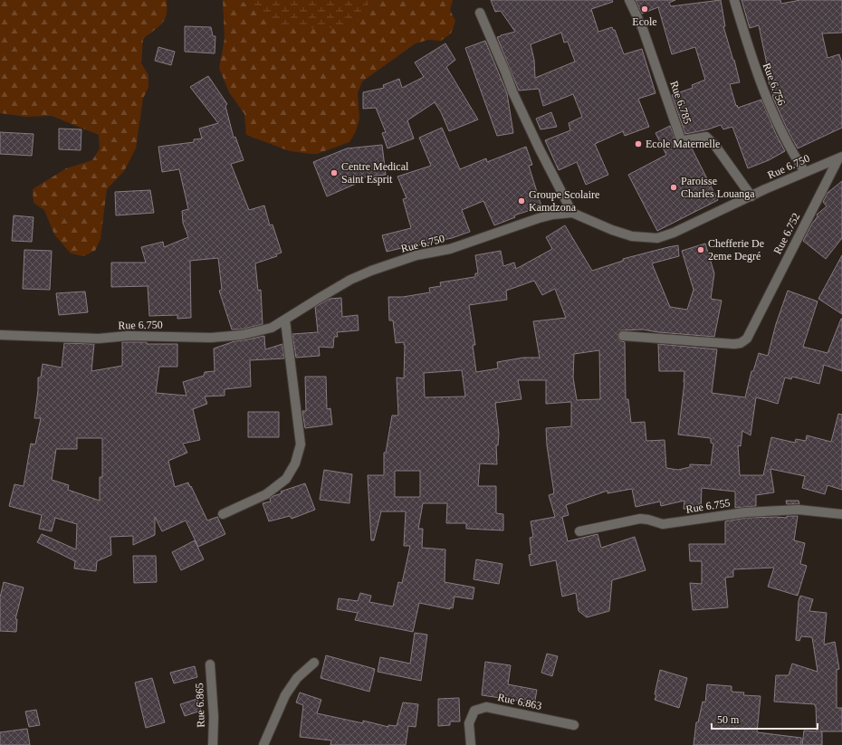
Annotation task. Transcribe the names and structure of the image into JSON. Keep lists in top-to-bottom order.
{
  "streets": {
    "street": [
      "Rue 6.756",
      "Rue 6.785",
      "Rue 6.750",
      "Rue 6.752",
      "Rue 6.755",
      "Rue 6.863",
      "Rue 6.865"
    ]
  },
  "crossings": [
    ["Rue 6.756", "Rue 6.750"],
    ["Rue 6.785", "Rue 6.750"],
    ["Rue 6.750", "Rue 6.752"]
  ],
  "places": [
    "Ecole",
    "Ecole Maternelle",
    "Centre Medical Saint Esprit",
    "Paroisse Charles Louanga",
    "Groupe Scolaire Kamdzona",
    "Chefferie De 2eme Degré"
  ],
  "scale_bar": "50 m"
}
